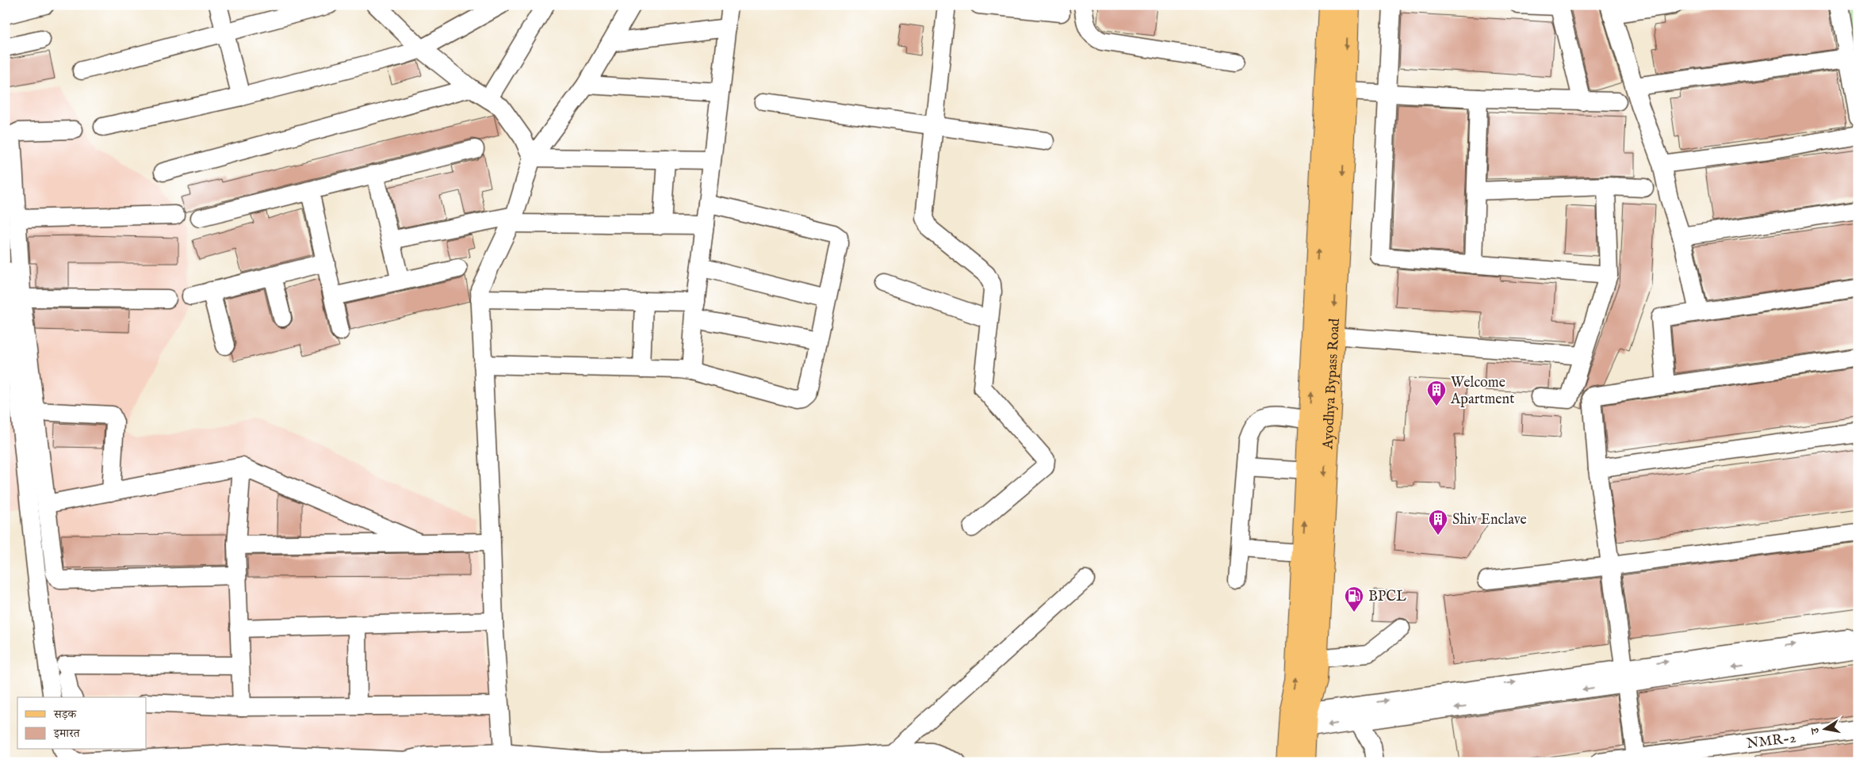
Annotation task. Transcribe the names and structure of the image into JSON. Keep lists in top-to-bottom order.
{
  "streets": {
    "main road": ["Ayodhya Bypass Road"],
    "street": ["NMR-2"]
  },
  "places": {
    "building": ["Welcome Apartment", "Shiv Enclave"],
    "fuel station": ["BPCL"]
  },
  "legend": ["सड़क", "इमारत"],
  "north": "left"
}
